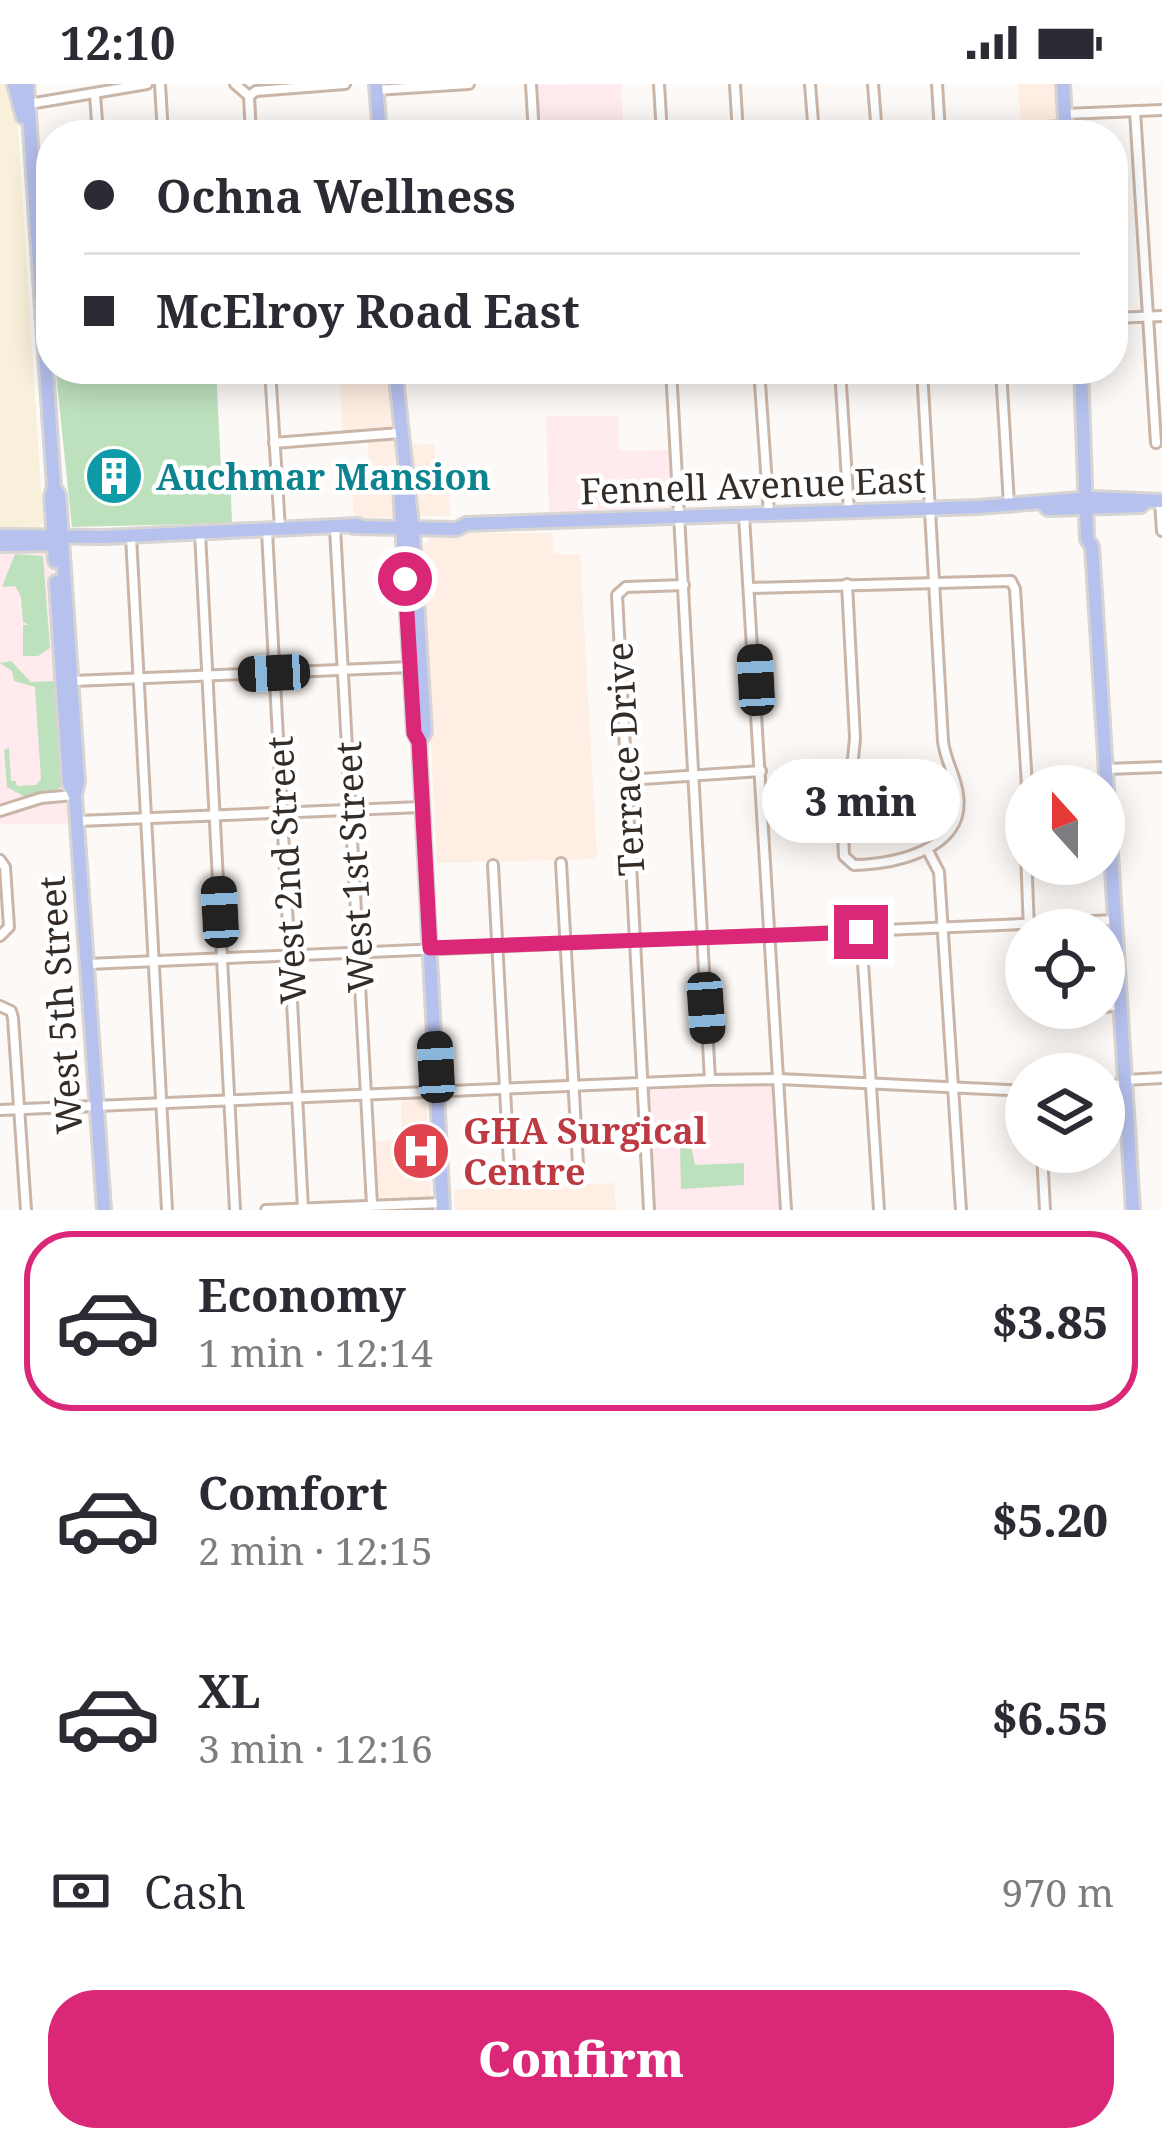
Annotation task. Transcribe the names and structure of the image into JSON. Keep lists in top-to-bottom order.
{
  "streets": {
    "main road": ["Fennell Avenue East", "West 5th Street"],
    "street": ["Terrace Drive", "West 1st Street", "West 2nd Street"]
  },
  "crossings": [
    ["Fennell Avenue East", "West 1st Street"],
    ["Fennell Avenue East", "West 2nd Street"],
    ["Fennell Avenue East", "West 5th Street"]
  ],
  "places": {
    "building": ["Auchmar Mansion"],
    "hospital": ["GHA Surgical Centre"]
  },
  "north": "top",
  "page": {
    "status": "12:10",
    "banner": ["Ochna Wellness", "McElroy Road East"],
    "bubble": "3 min",
    "list": [
      {
        "name": "Economy",
        "note": "1 min · 12:14",
        "value": "$3.85"
      },
      {
        "name": "Comfort",
        "note": "2 min · 12:15",
        "value": "$5.20"
      },
      {
        "name": "XL",
        "note": "3 min · 12:16",
        "value": "$6.55"
      }
    ],
    "pay": ["Cash", "970 m"],
    "buttons": "Confirm"
  }
}
